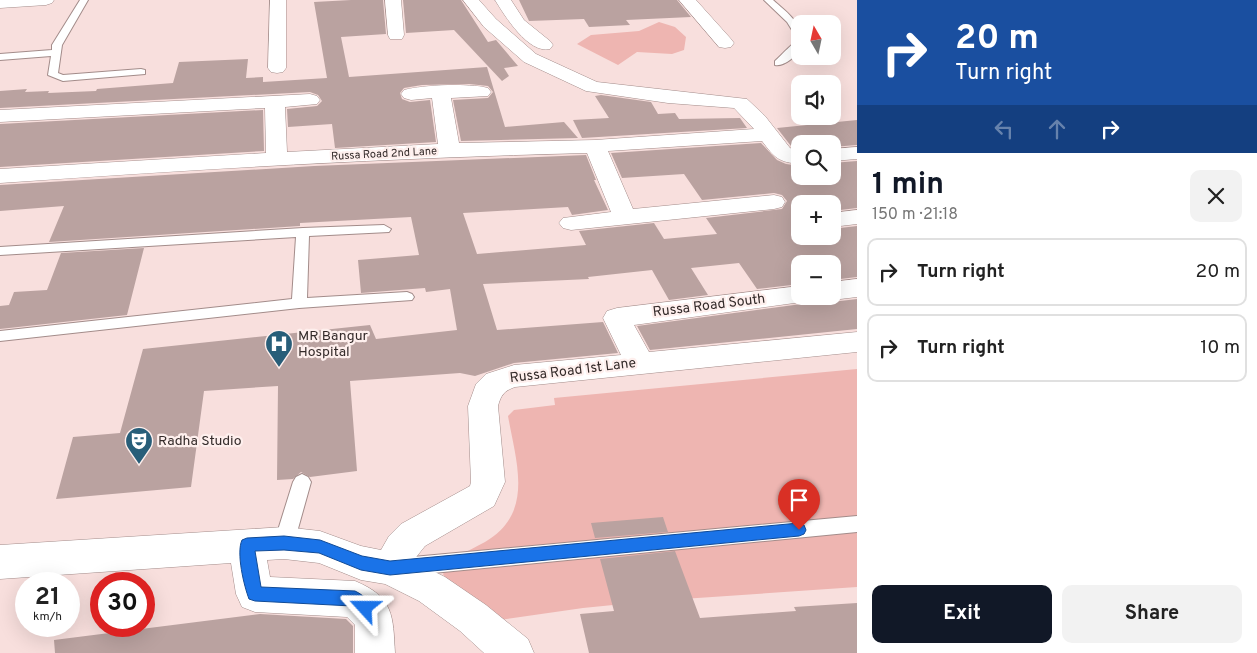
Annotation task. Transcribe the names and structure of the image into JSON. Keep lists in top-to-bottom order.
{
  "streets": {
    "street": ["Russa Road 2nd Lane", "Russa Road South", "Russa Road 1st Lane"]
  },
  "crossings": [
    ["Russa Road South", "Russa Road 1st Lane"]
  ],
  "places": {
    "hospital": ["MR Bangur Hospital"],
    "theatre": ["Radha Studio"]
  },
  "north": "top",
  "page": {
    "turn": ["20 m", "Turn right"],
    "map_buttons": ["+", "−"],
    "heading": ["1 min", "150 m · 21:18"],
    "list": [
      {
        "name": "Turn right",
        "value": "20 m"
      },
      {
        "name": "Turn right",
        "value": "10 m"
      }
    ],
    "speed": "21 km/h",
    "limit": "30",
    "buttons": ["Exit", "Share"]
  }
}
